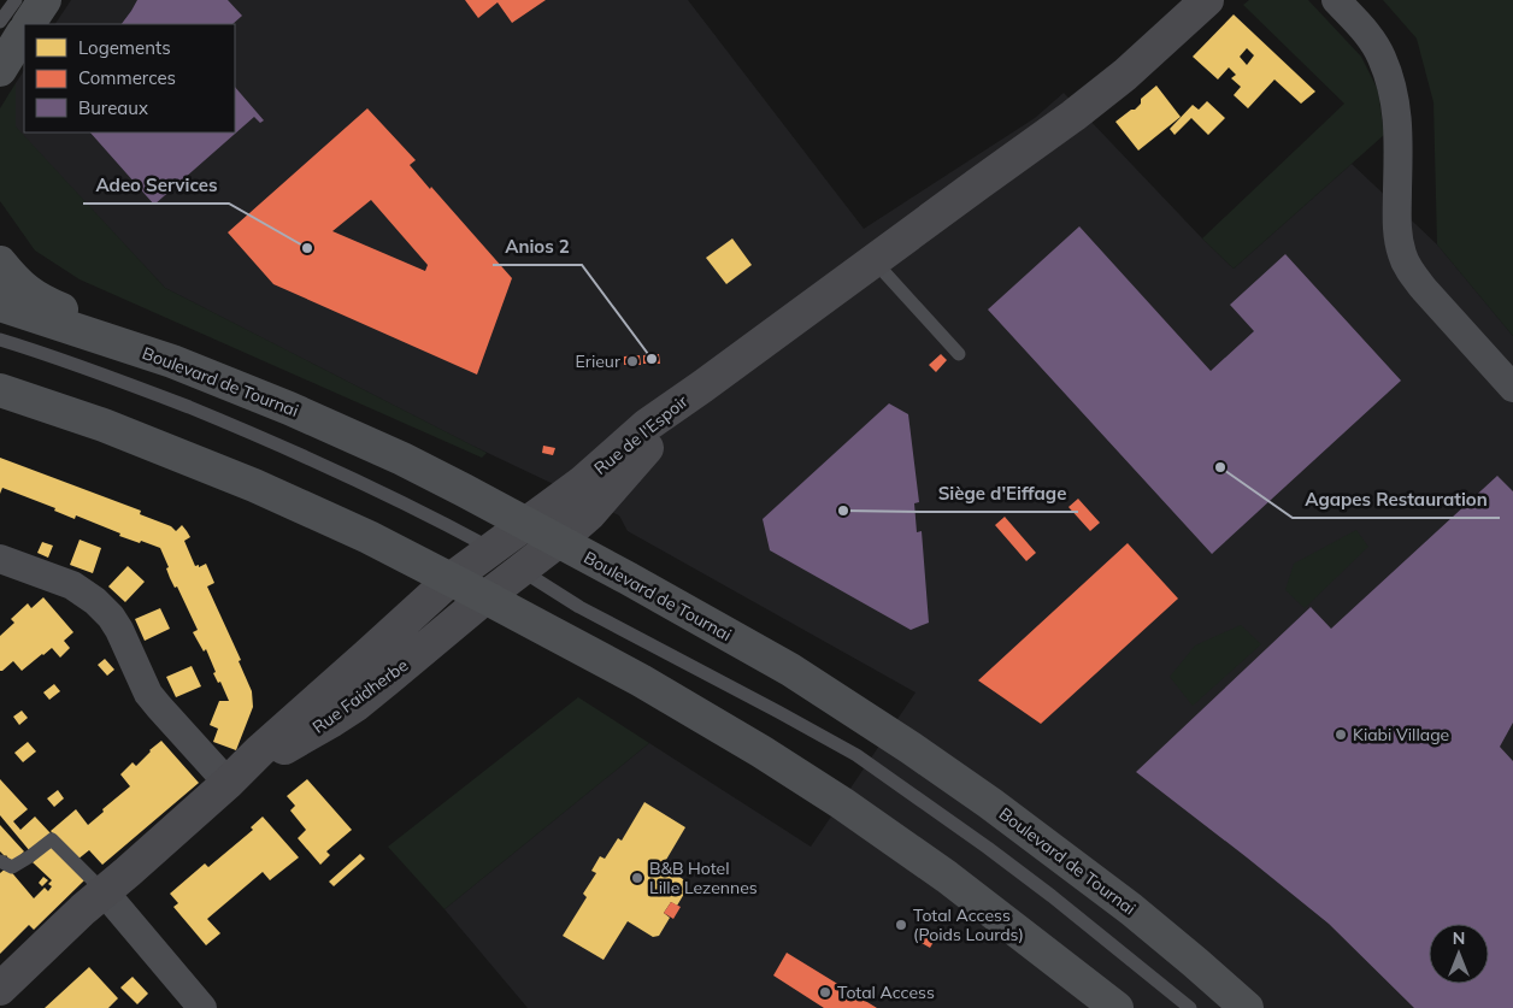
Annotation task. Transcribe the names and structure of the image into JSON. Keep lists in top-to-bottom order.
{
  "streets": {
    "main road": ["Boulevard de Tournai"],
    "street": ["Rue de l'Espoir", "Rue Faidherbe"]
  },
  "crossings": [
    ["Boulevard de Tournai", "Rue de l'Espoir"],
    ["Rue de l'Espoir", "Rue Faidherbe"]
  ],
  "places": [
    "Adeo Services",
    "Anios 2",
    "Erieur",
    "Agapes Restauration",
    "Siège d'Eiffage",
    "Kiabi Village",
    "B&B Hotel Lille Lezennes",
    "Total Access (Poids Lourds)",
    "Total Access"
  ],
  "legend": ["Logements", "Commerces", "Bureaux"],
  "north": "top"
}
